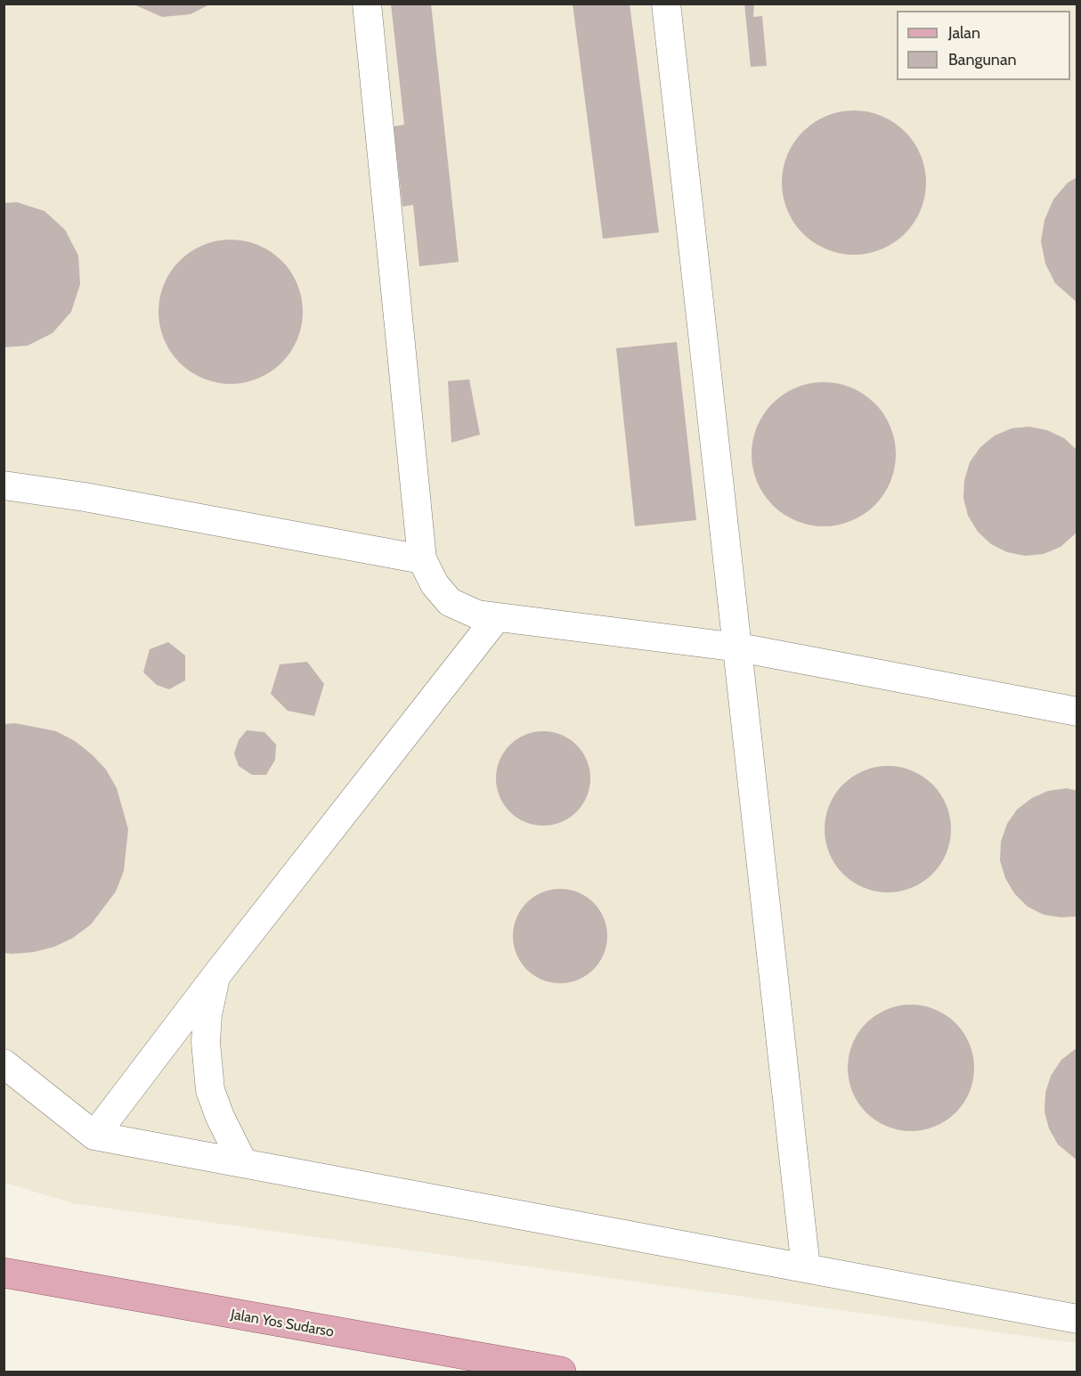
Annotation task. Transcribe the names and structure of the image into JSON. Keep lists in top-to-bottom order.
{
  "streets": {
    "main road": ["Jalan Yos Sudarso"]
  },
  "legend": ["Jalan", "Bangunan"]
}
